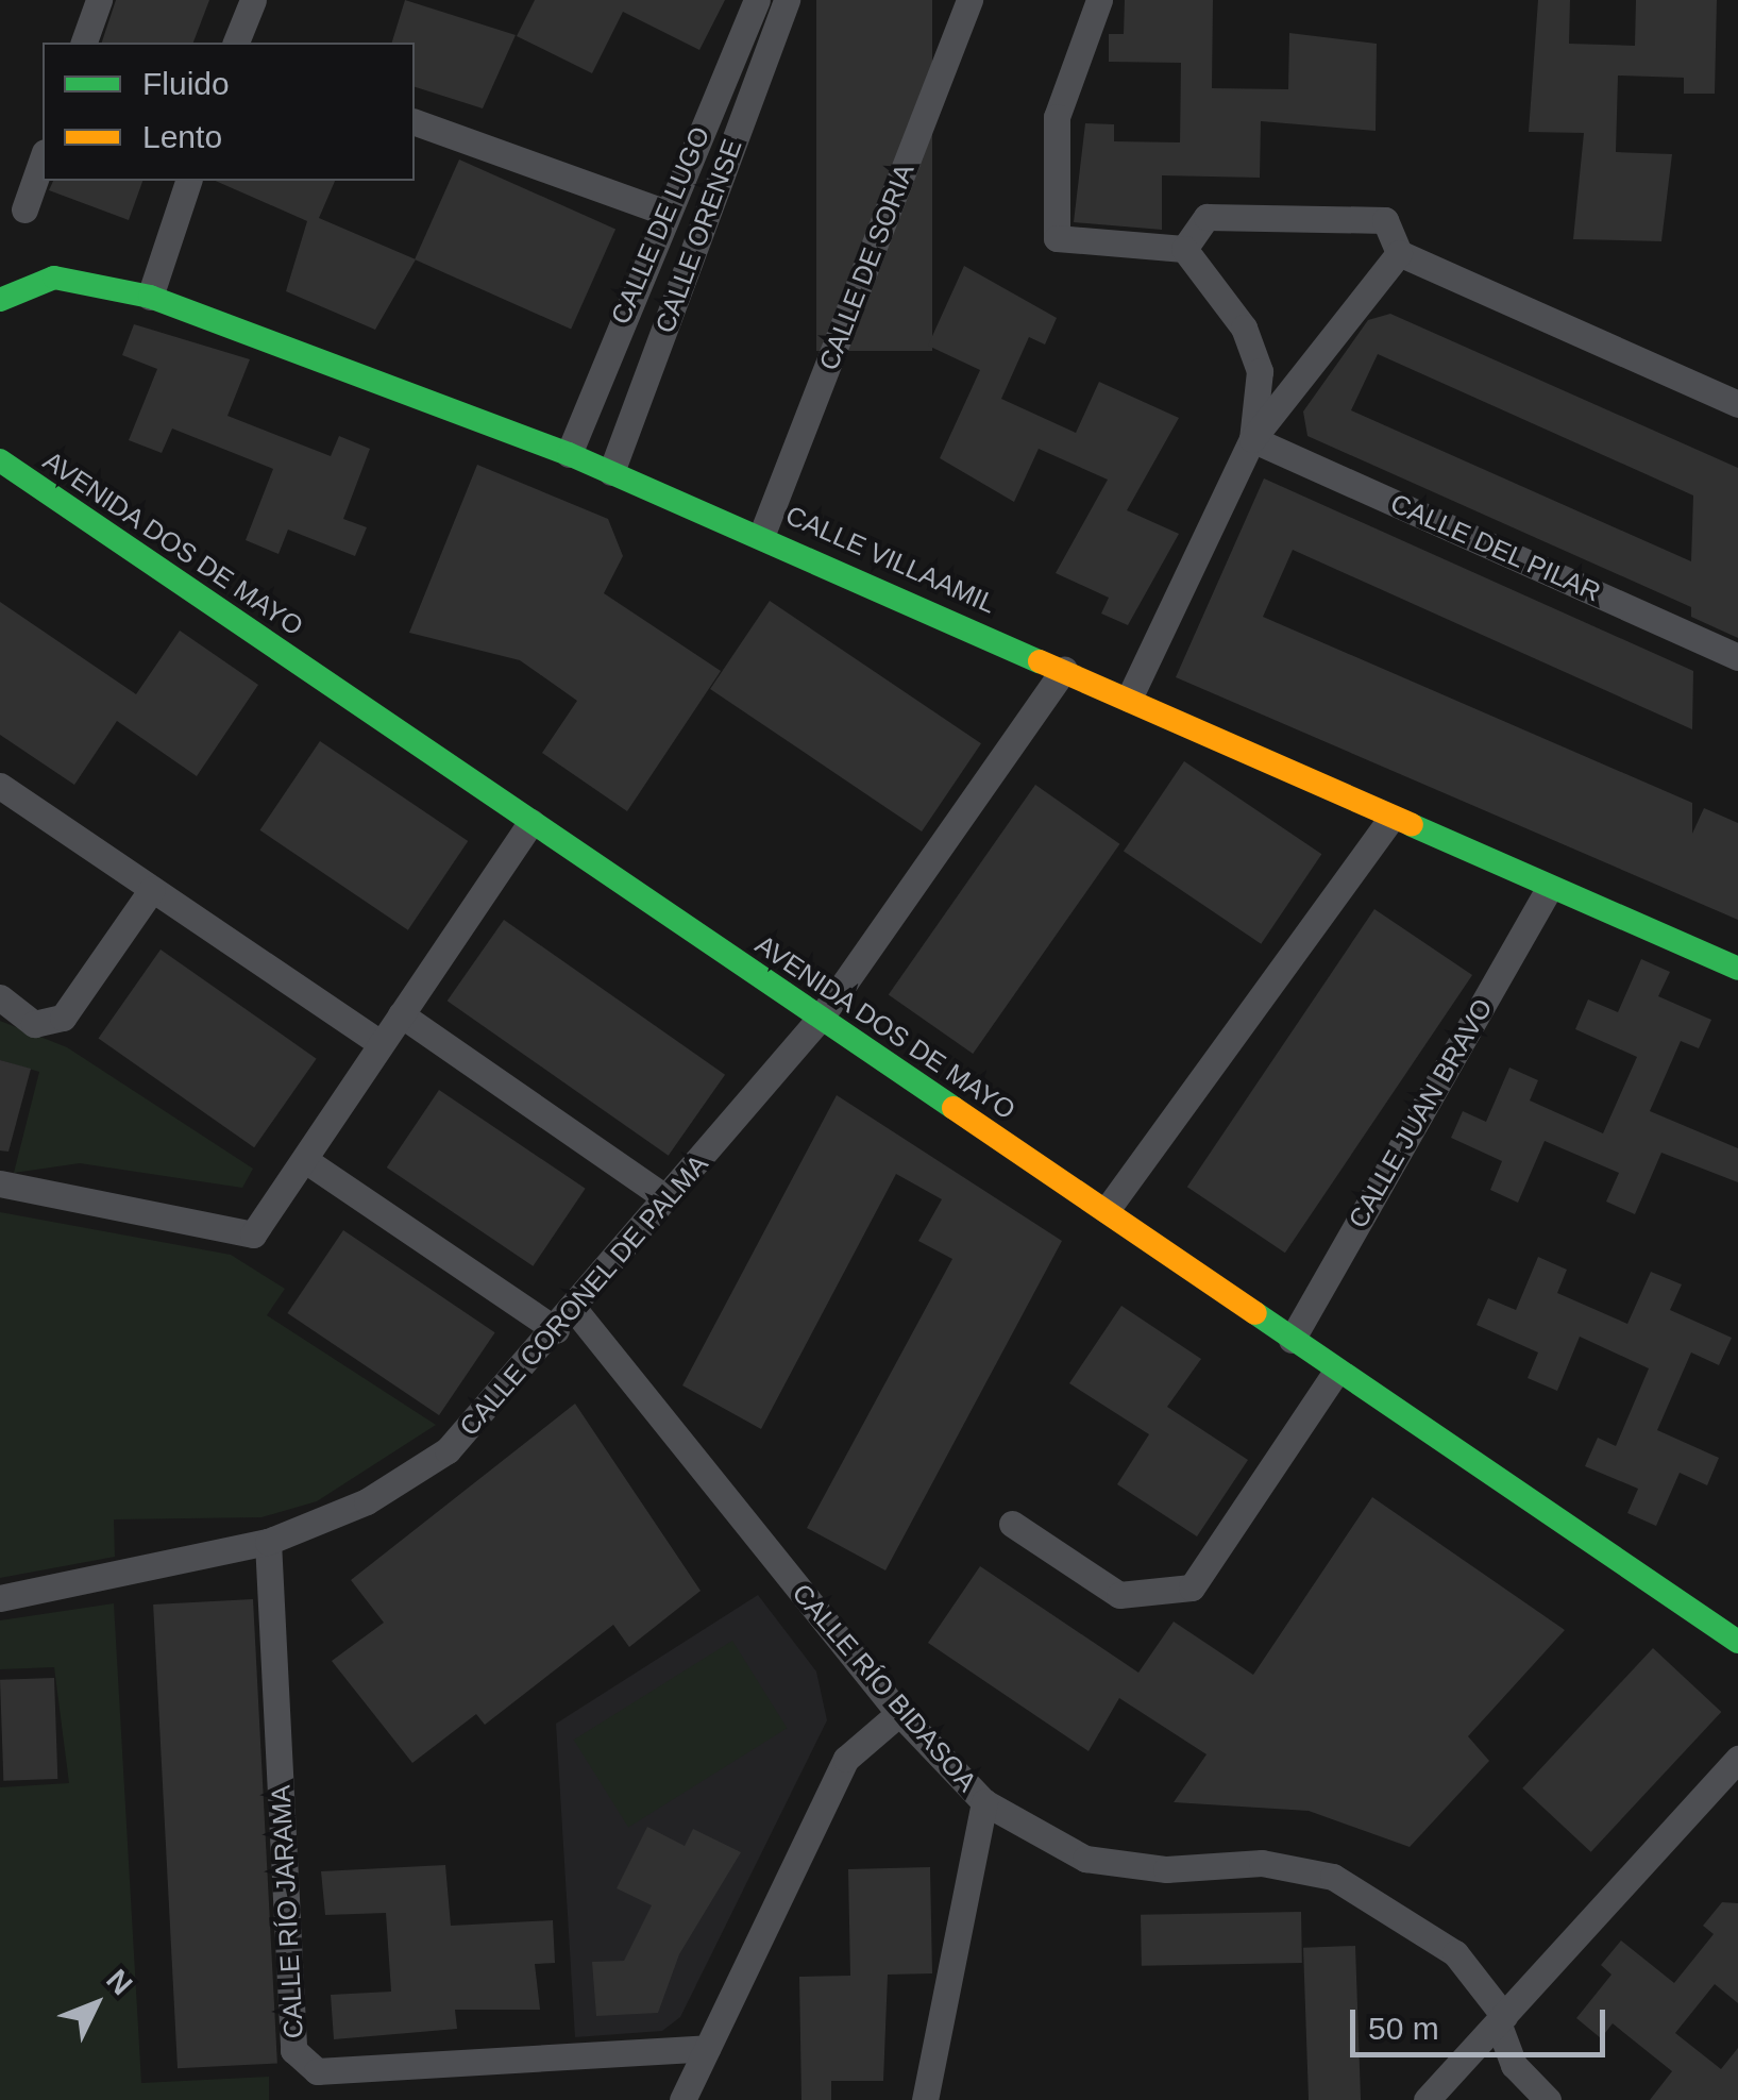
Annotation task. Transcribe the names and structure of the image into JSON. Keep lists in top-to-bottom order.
{
  "streets": {
    "street": [
      "CALLE DE LUGO",
      "CALLE ORENSE",
      "CALLE DE SORIA",
      "AVENIDA DOS DE MAYO",
      "CALLE DEL PILAR",
      "CALLE VILLAAMIL",
      "CALLE JUAN BRAVO",
      "CALLE CORONEL DE PALMA",
      "CALLE RÍO BIDASOA",
      "CALLE RÍO JARAMA"
    ]
  },
  "crossings": [
    ["CALLE DE LUGO", "CALLE VILLAAMIL"],
    ["CALLE ORENSE", "CALLE VILLAAMIL"],
    ["CALLE DE SORIA", "CALLE VILLAAMIL"],
    ["AVENIDA DOS DE MAYO", "CALLE JUAN BRAVO"],
    ["AVENIDA DOS DE MAYO", "CALLE CORONEL DE PALMA"],
    ["CALLE VILLAAMIL", "CALLE JUAN BRAVO"],
    ["CALLE VILLAAMIL", "CALLE CORONEL DE PALMA"],
    ["CALLE CORONEL DE PALMA", "CALLE RÍO BIDASOA"],
    ["CALLE CORONEL DE PALMA", "CALLE RÍO JARAMA"]
  ],
  "legend": ["Fluido", "Lento"],
  "scale_bar": "50 m",
  "north": "top right"
}
